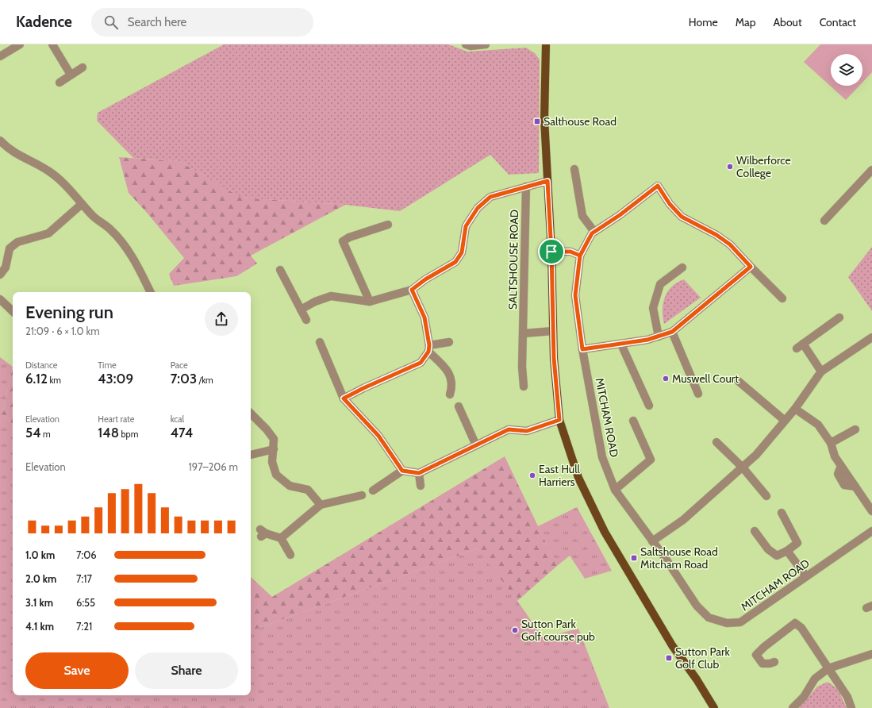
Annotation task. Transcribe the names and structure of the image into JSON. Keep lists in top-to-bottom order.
{
  "streets": {
    "street": ["SALTSHOUSE ROAD", "MITCHAM ROAD"]
  },
  "places": {
    "transit": ["Salthouse Road", "Saltshouse Road Mitcham Road", "Sutton Park Golf Club"],
    "other": [
      "Wilberforce College",
      "Muswell Court",
      "East Hull Harriers",
      "Sutton Park Golf course pub"
    ]
  },
  "page": {
    "header": "Kadence",
    "search": "Search here",
    "nav": [
      "Home",
      "Map",
      "About",
      "Contact"
    ],
    "heading": ["Evening run", "21:09 · 6 × 1.0 km"],
    "stats": [
      ["Distance", "6.12 km"],
      ["Time", "43:09"],
      ["Pace", "7:03 /km"],
      ["Elevation", "54 m"],
      ["Heart rate", "148 bpm"],
      ["kcal", "474"]
    ],
    "chart": ["Elevation", "197–206 m"],
    "list": [
      {
        "name": "1.0 km",
        "note": "7:06"
      },
      {
        "name": "2.0 km",
        "note": "7:17"
      },
      {
        "name": "3.1 km",
        "note": "6:55"
      },
      {
        "name": "4.1 km",
        "note": "7:21"
      }
    ],
    "buttons": ["Save", "Share"]
  }
}
